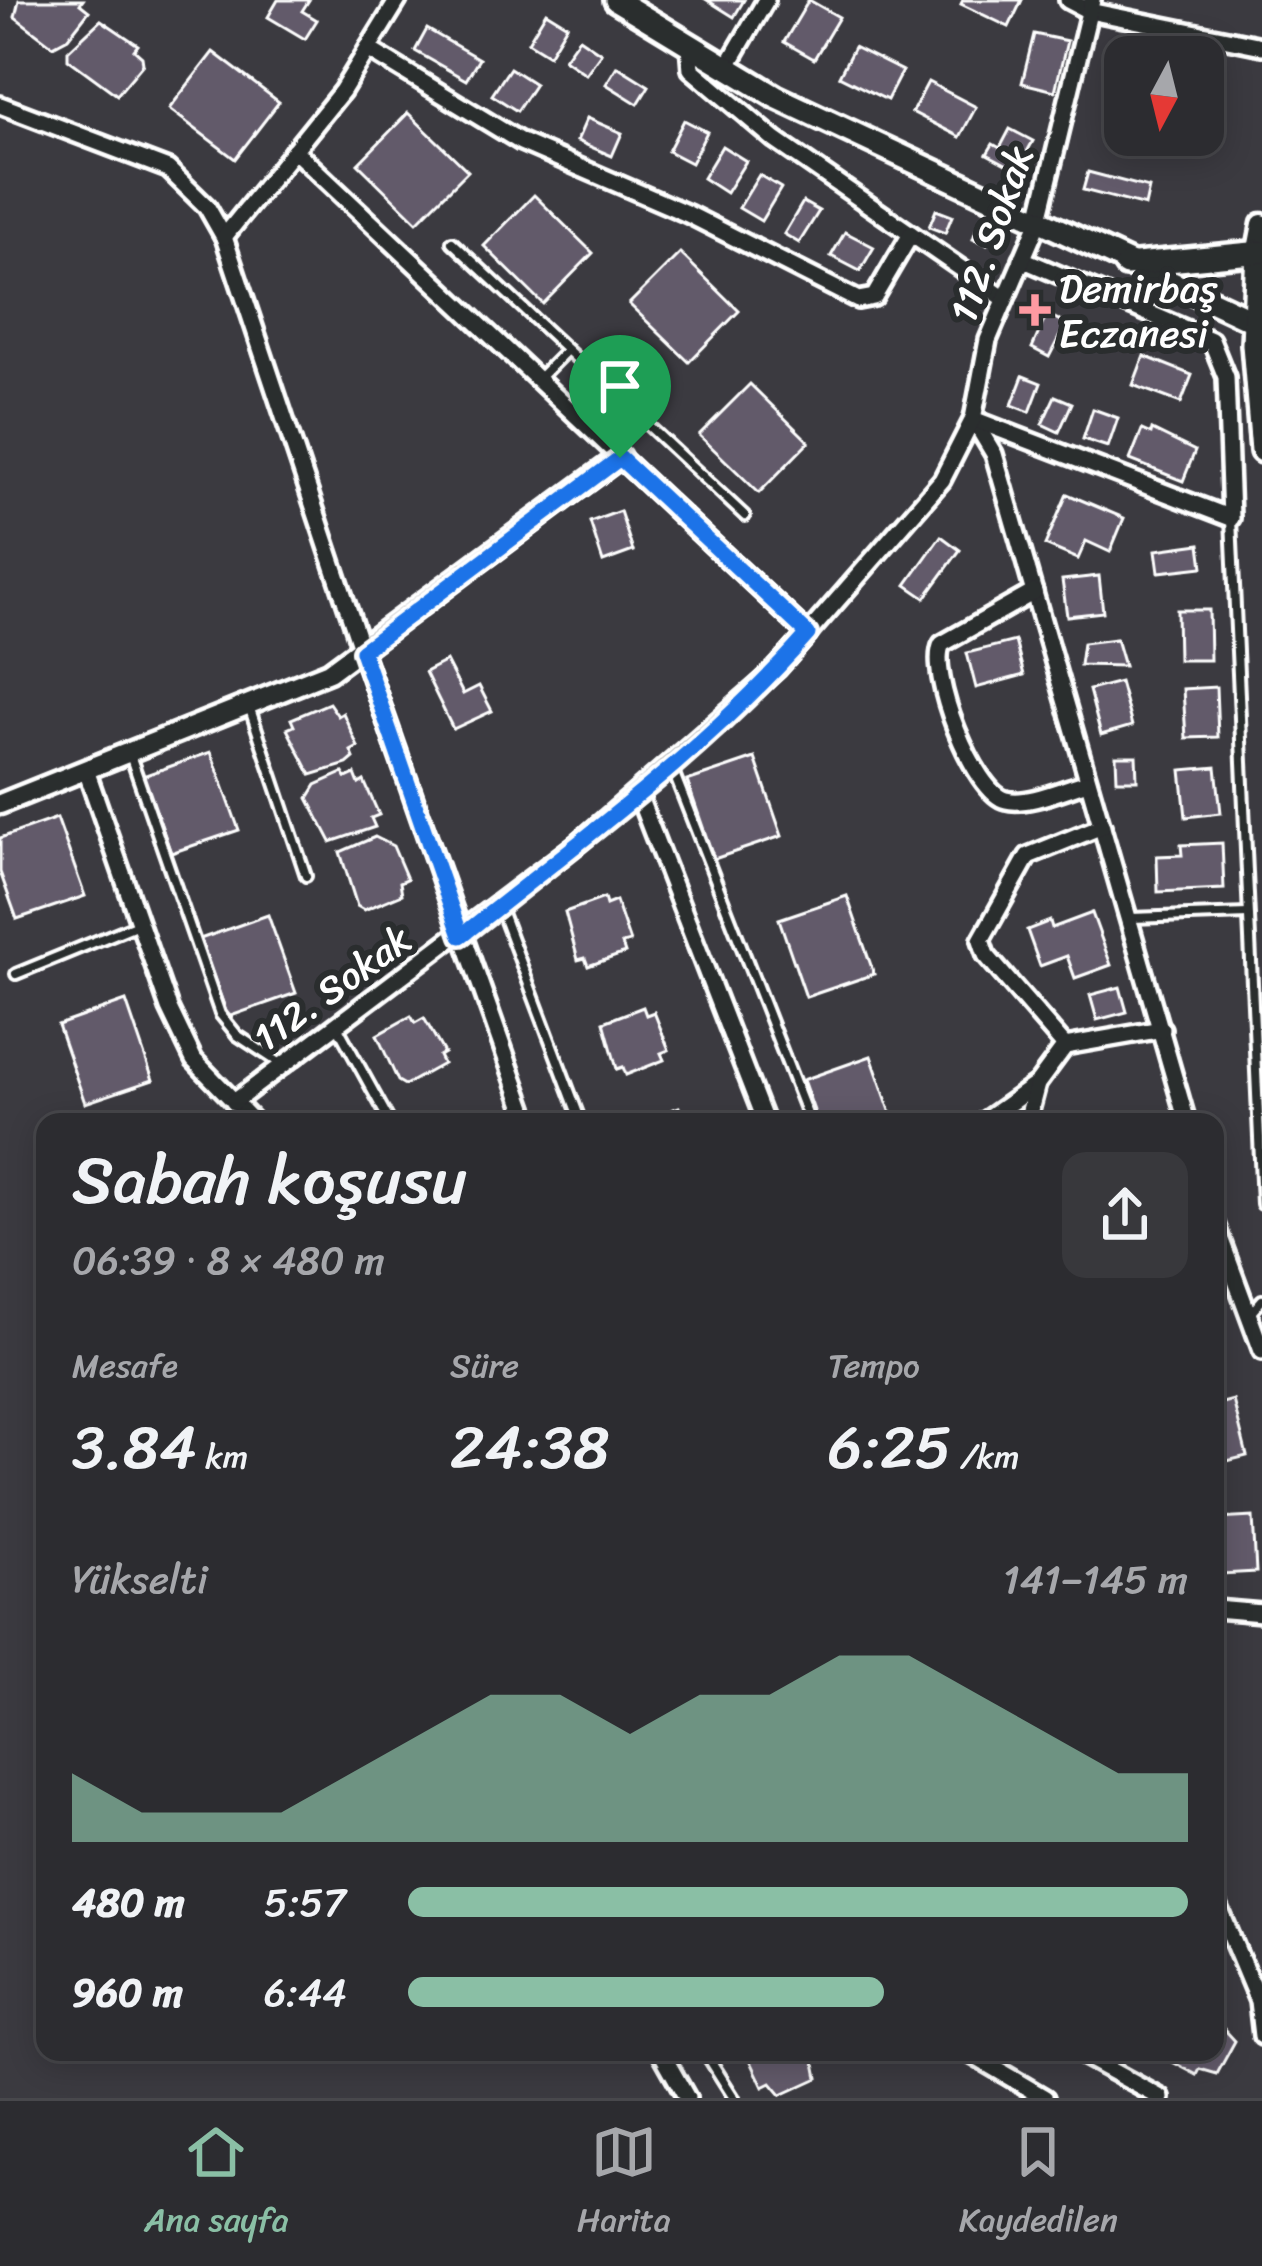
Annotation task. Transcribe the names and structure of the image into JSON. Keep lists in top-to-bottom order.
{
  "streets": {
    "street": ["112. Sokak"]
  },
  "places": {
    "health": ["Demirbaş Eczanesi"]
  },
  "north": "bottom",
  "page": {
    "heading": ["Sabah koşusu", "06:39 · 8 × 480 m"],
    "stats": [
      ["Mesafe", "3.84 km"],
      ["Süre", "24:38"],
      ["Tempo", "6:25 /km"]
    ],
    "chart": ["Yükselti", "141–145 m"],
    "list": [
      {
        "name": "480 m",
        "note": "5:57"
      },
      {
        "name": "960 m",
        "note": "6:44"
      }
    ],
    "tabs": ["Ana sayfa", "Harita", "Kaydedilen"]
  }
}
